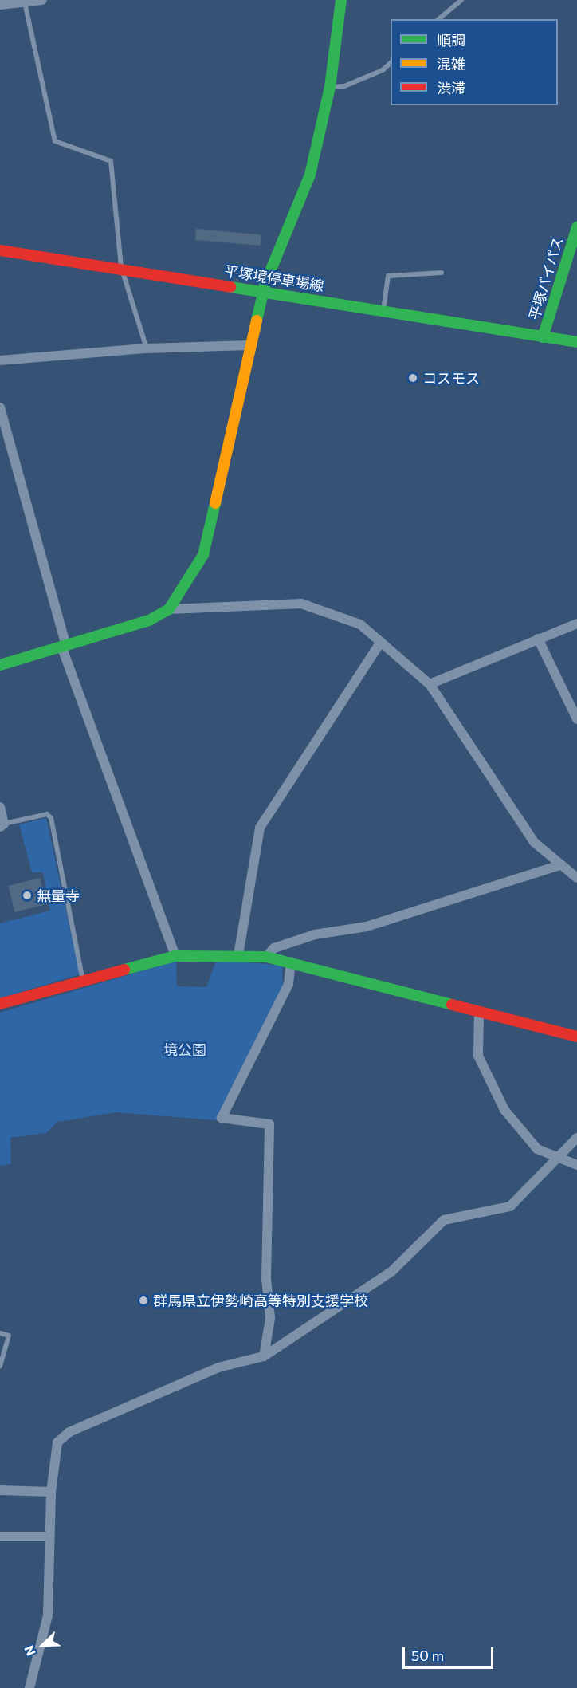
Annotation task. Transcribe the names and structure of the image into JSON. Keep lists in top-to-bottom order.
{
  "streets": {
    "street": ["平塚境停車場線", "平塚バイパス"]
  },
  "crossings": [
    ["平塚境停車場線", "平塚バイパス"]
  ],
  "parks": ["境公園"],
  "places": ["コスモス", "無量寺", "群馬県立伊勢崎高等特別支援学校"],
  "legend": ["順調", "混雑", "渋滞"],
  "scale_bar": "50 m",
  "north": "bottom left"
}
